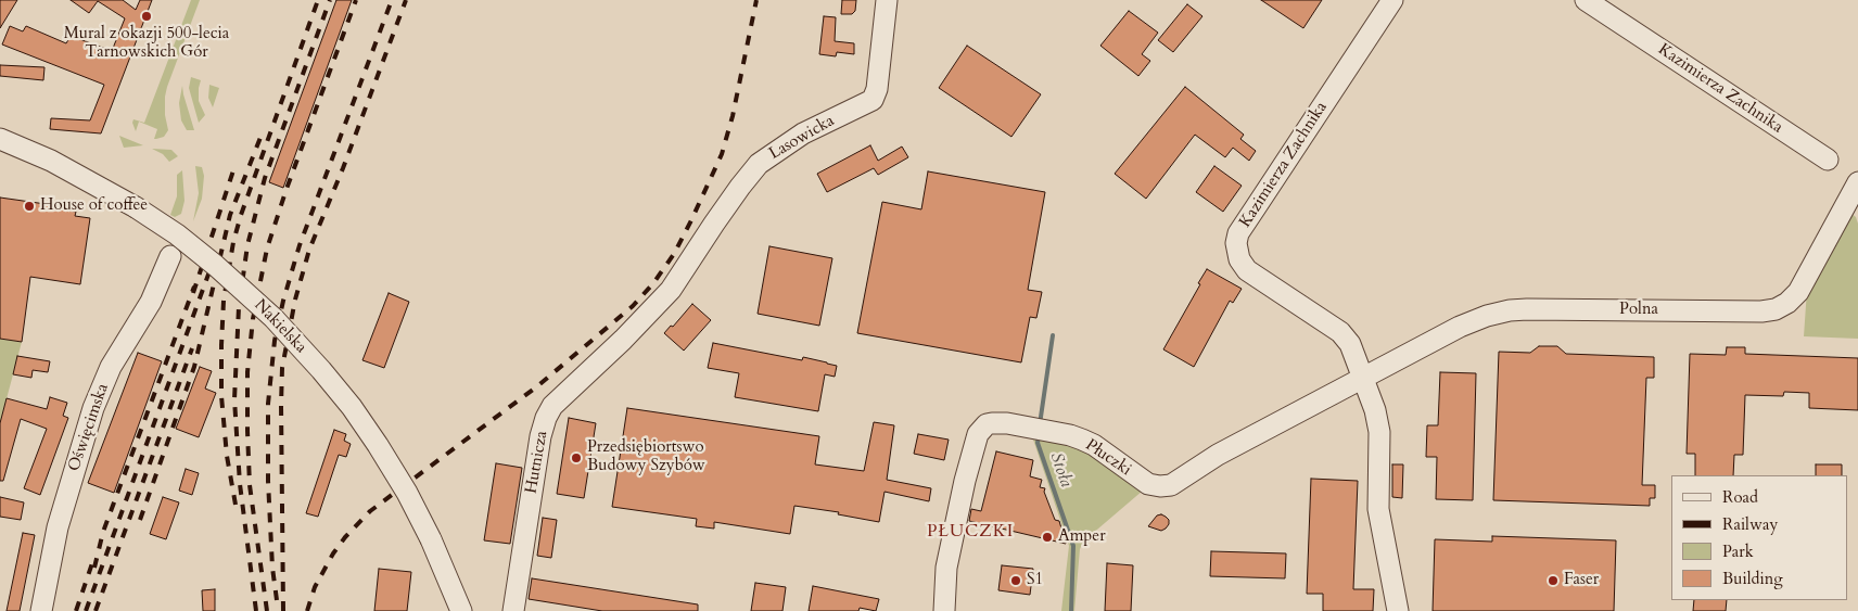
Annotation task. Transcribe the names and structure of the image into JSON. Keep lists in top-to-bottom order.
{
  "streets": {
    "street": [
      "Kazimierza Zachnika",
      "Lasowicka",
      "Polna",
      "Nakielska",
      "Oświęcimska",
      "Płuczki",
      "Hutnicza"
    ]
  },
  "crossings": [
    ["Kazimierza Zachnika", "Polna"],
    ["Kazimierza Zachnika", "Płuczki"],
    ["Lasowicka", "Hutnicza"],
    ["Polna", "Płuczki"]
  ],
  "districts": ["PŁUCZKI"],
  "water": ["Stoła"],
  "places": [
    "Mural z okazji 500-lecia Tarnowskich Gór",
    "House of coffee",
    "Przedsiębiortswo Budowy Szybów",
    "Amper",
    "S1",
    "Faser"
  ],
  "legend": [
    "Road",
    "Railway",
    "Park",
    "Building"
  ]
}
